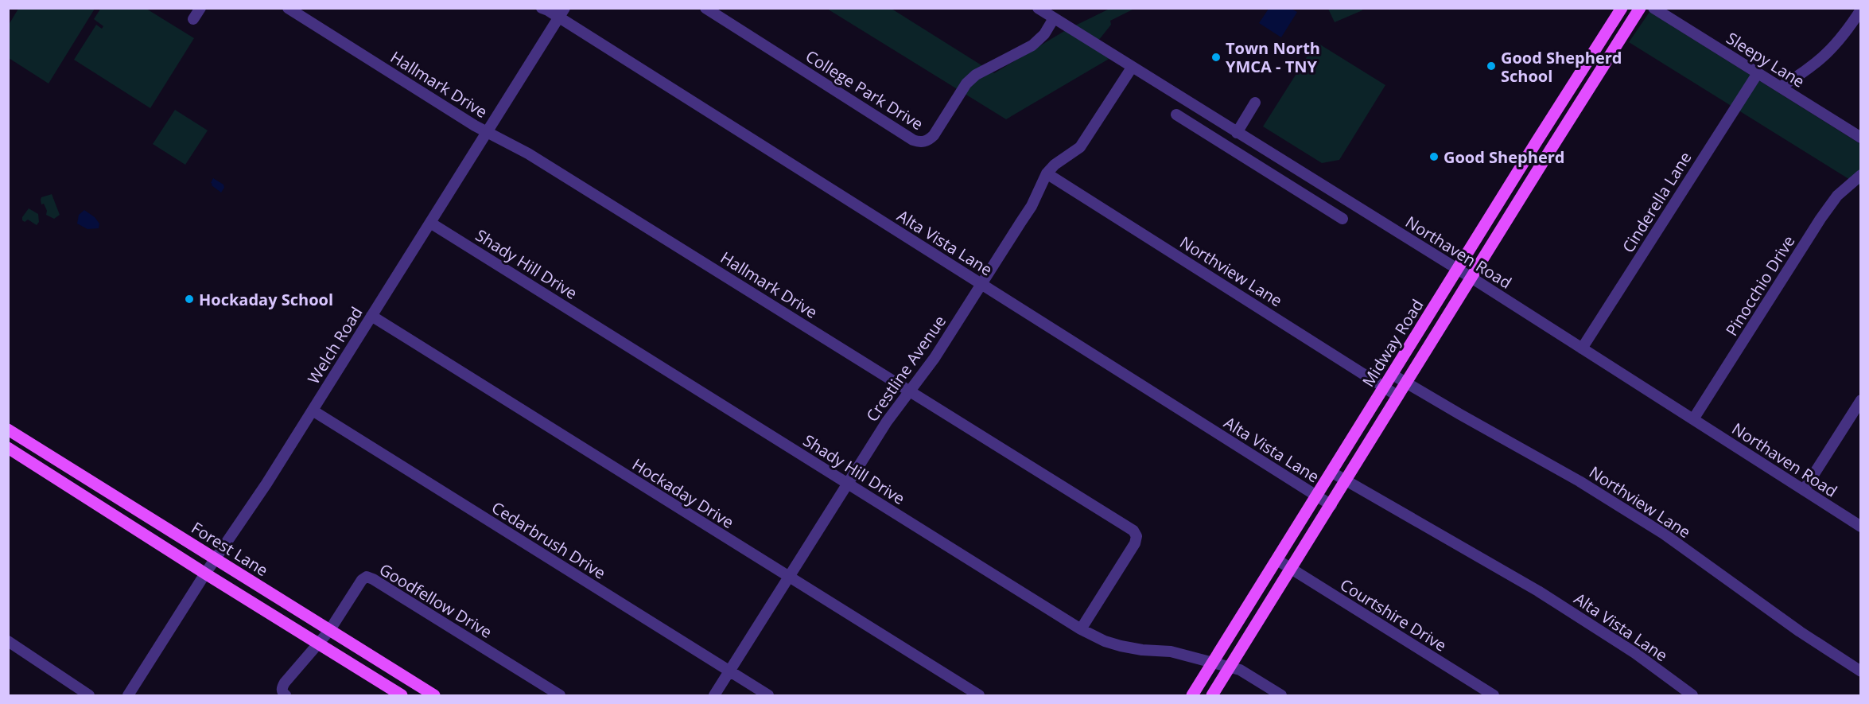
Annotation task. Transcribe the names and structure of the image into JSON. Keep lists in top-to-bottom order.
{
  "streets": {
    "main road": ["Midway Road", "Forest Lane"],
    "street": [
      "Sleepy Lane",
      "Hallmark Drive",
      "College Park Drive",
      "Cinderella Lane",
      "Alta Vista Lane",
      "Northaven Road",
      "Shady Hill Drive",
      "Northview Lane",
      "Pinocchio Drive",
      "Welch Road",
      "Crestline Avenue",
      "Hockaday Drive",
      "Cedarbrush Drive",
      "Goodfellow Drive",
      "Courtshire Drive"
    ]
  },
  "crossings": [
    ["Sleepy Lane", "Cinderella Lane"],
    ["Hallmark Drive", "Shady Hill Drive"],
    ["Hallmark Drive", "Welch Road"],
    ["Hallmark Drive", "Crestline Avenue"],
    ["College Park Drive", "Northaven Road"],
    ["Cinderella Lane", "Northaven Road"],
    ["Alta Vista Lane", "Midway Road"],
    ["Alta Vista Lane", "Welch Road"],
    ["Alta Vista Lane", "Crestline Avenue"],
    ["Northaven Road", "Pinocchio Drive"],
    ["Northaven Road", "Midway Road"],
    ["Northaven Road", "Crestline Avenue"],
    ["Shady Hill Drive", "Midway Road"],
    ["Shady Hill Drive", "Welch Road"],
    ["Shady Hill Drive", "Crestline Avenue"],
    ["Northview Lane", "Midway Road"],
    ["Northview Lane", "Crestline Avenue"],
    ["Midway Road", "Courtshire Drive"],
    ["Welch Road", "Hockaday Drive"],
    ["Welch Road", "Cedarbrush Drive"],
    ["Welch Road", "Forest Lane"],
    ["Crestline Avenue", "Hockaday Drive"],
    ["Crestline Avenue", "Cedarbrush Drive"],
    ["Forest Lane", "Goodfellow Drive"]
  ],
  "places": [
    "Town North YMCA - TNY",
    "Good Shepherd School",
    "Good Shepherd",
    "Hockaday School"
  ]
}
